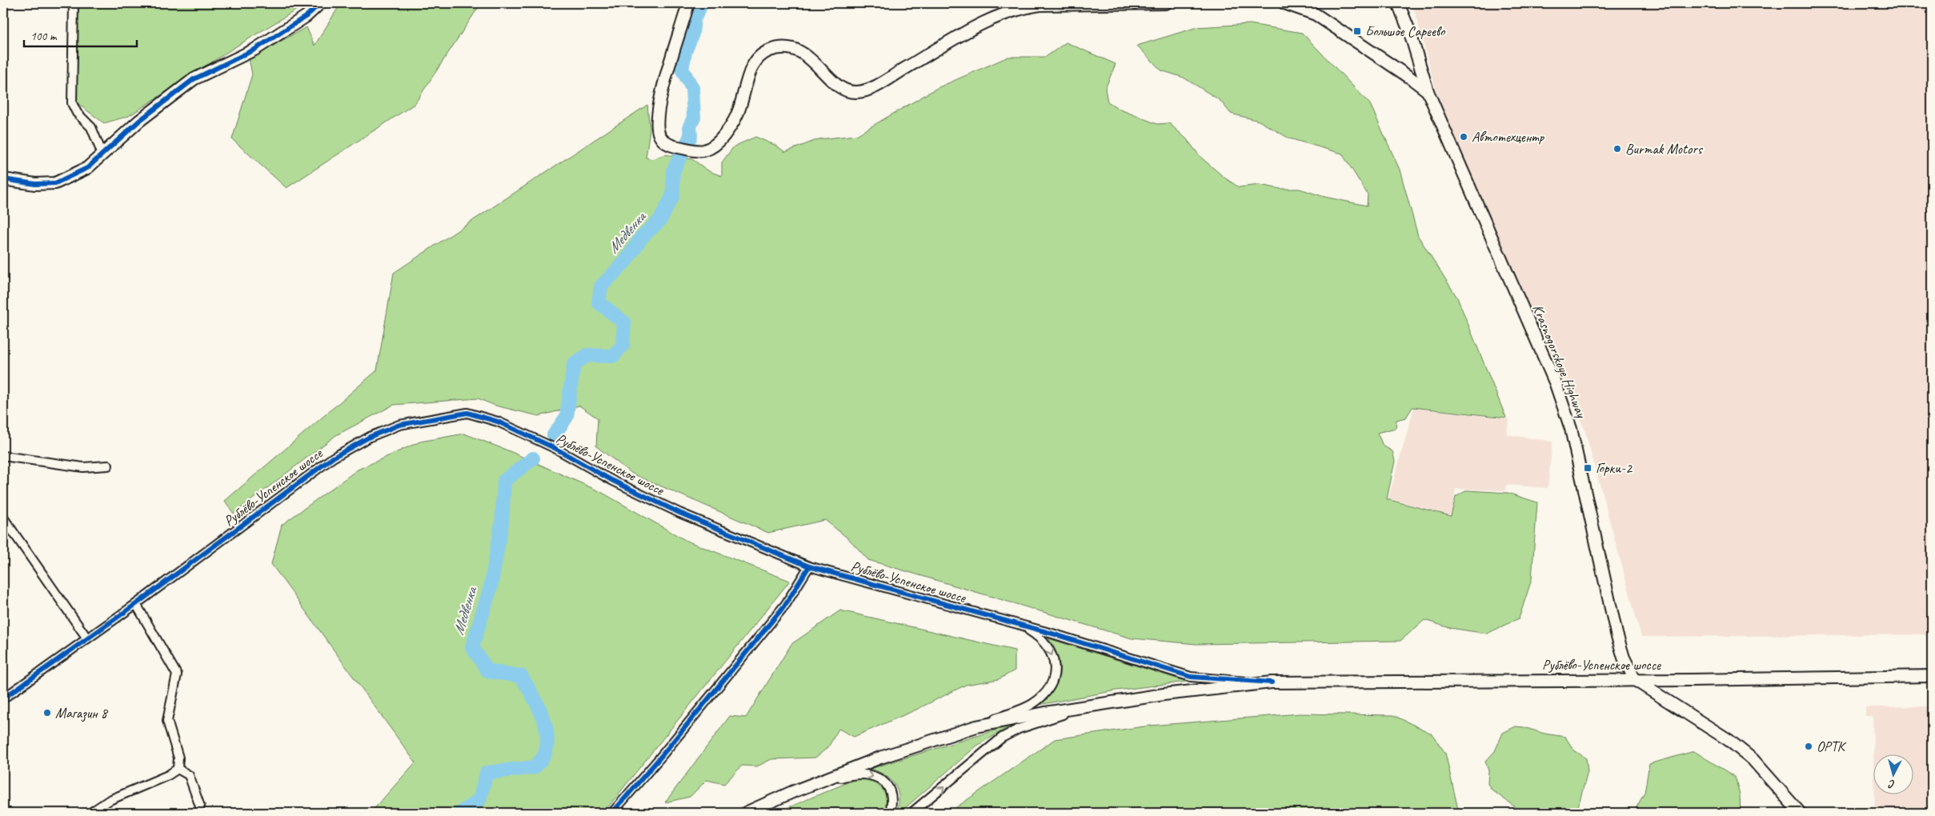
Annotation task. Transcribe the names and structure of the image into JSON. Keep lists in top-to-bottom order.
{
  "streets": {
    "main road": ["Krasnogorskoye Highway", "Рублёво-Успенское шоссе"]
  },
  "crossings": [
    ["Krasnogorskoye Highway", "Рублёво-Успенское шоссе"]
  ],
  "water": ["Медвенка"],
  "places": {
    "transit": ["Большое Сареево", "Горки-2"],
    "other": [
      "Автотехцентр",
      "Burmak Motors",
      "Магазин 8",
      "ОРТК"
    ]
  },
  "scale_bar": "100 m",
  "north": "bottom"
}
